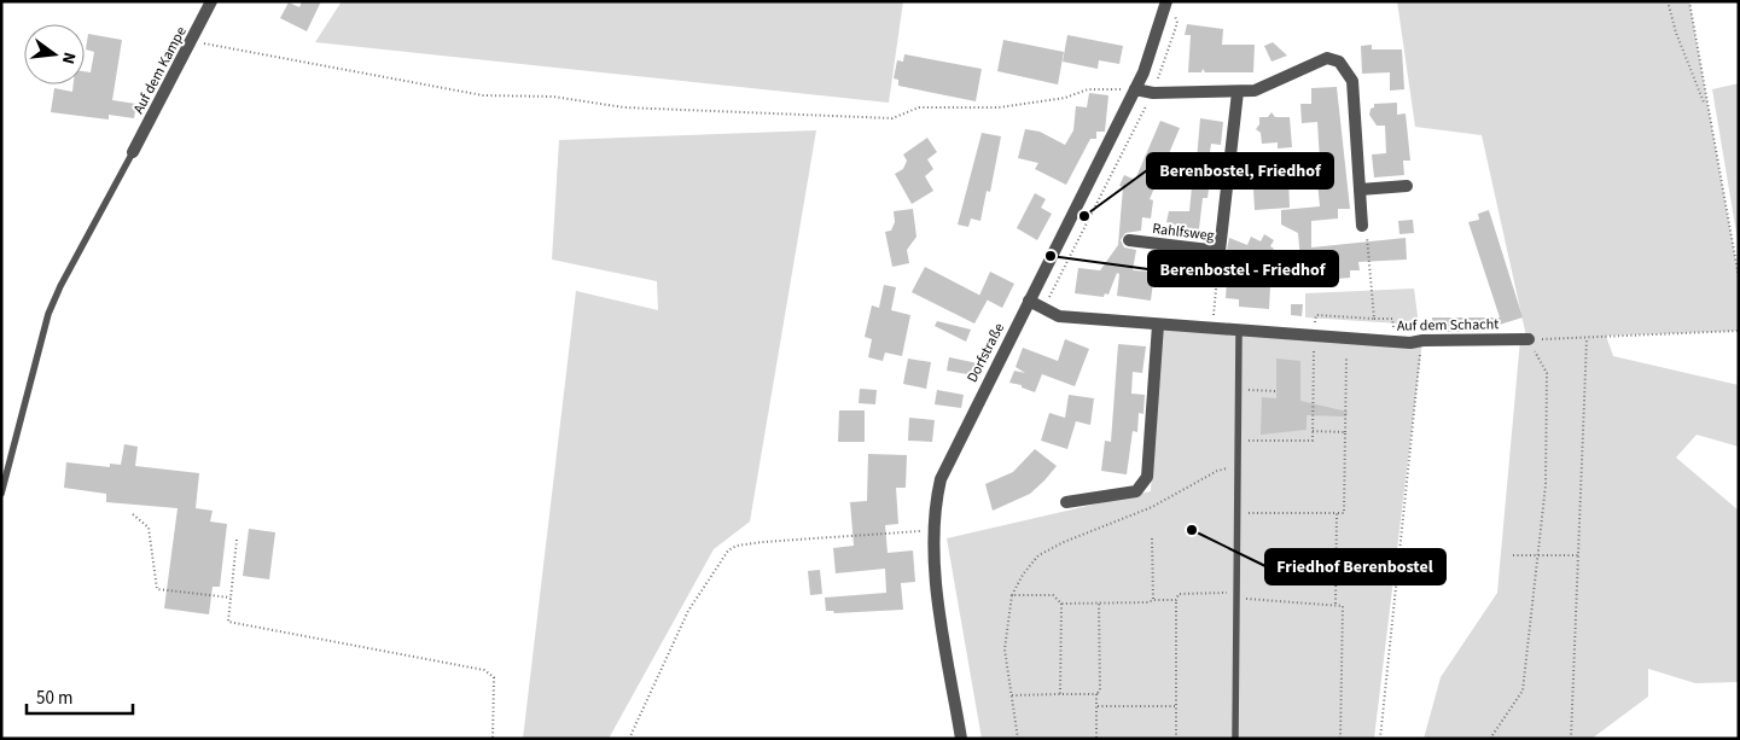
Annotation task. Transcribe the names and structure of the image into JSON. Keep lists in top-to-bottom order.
{
  "streets": {
    "street": [
      "Auf dem Kampe",
      "Rahlfsweg",
      "Auf dem Schacht",
      "Dorfstraße"
    ]
  },
  "crossings": [
    ["Auf dem Schacht", "Dorfstraße"]
  ],
  "places": ["Berenbostel, Friedhof", "Berenbostel - Friedhof", "Friedhof Berenbostel"],
  "scale_bar": "50 m",
  "north": "right"
}
